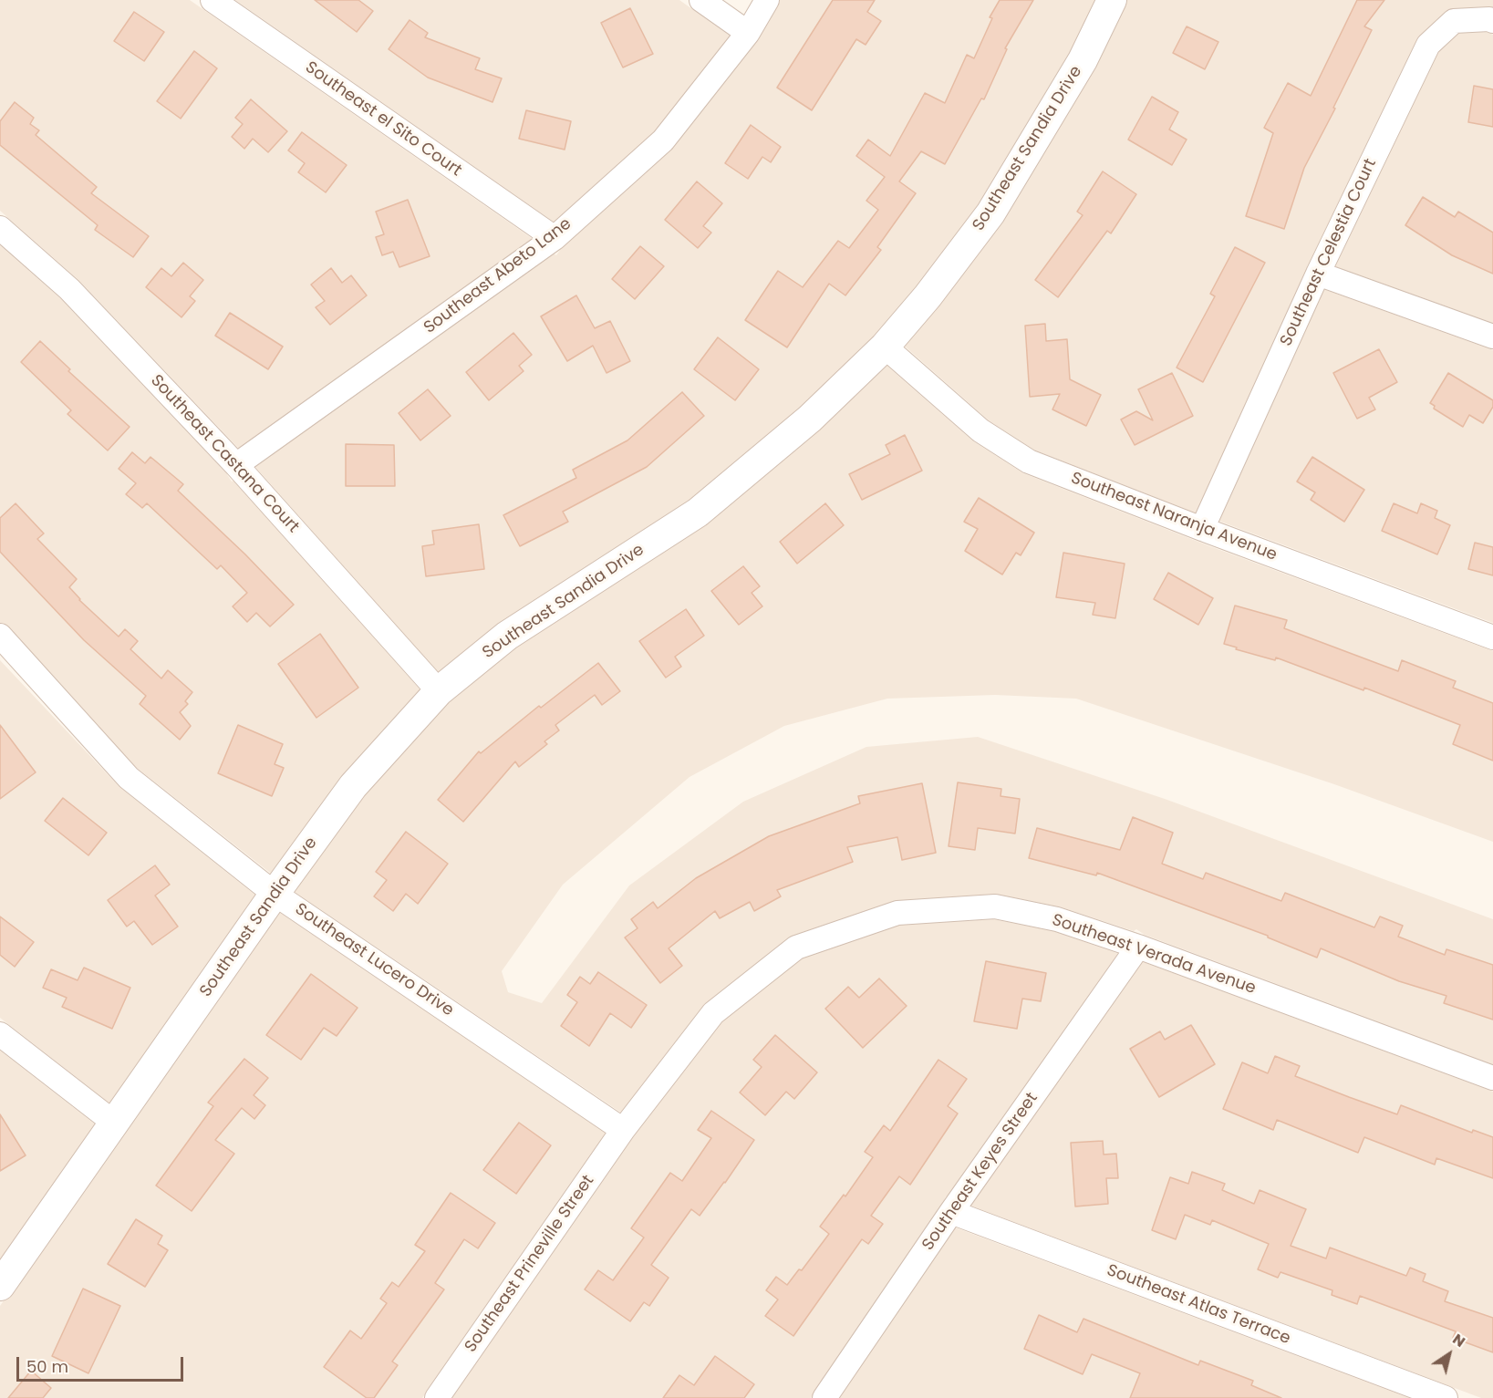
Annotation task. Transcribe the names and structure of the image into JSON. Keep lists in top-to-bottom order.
{
  "streets": {
    "street": [
      "Southeast el Sito Court",
      "Southeast Sandia Drive",
      "Southeast Celestia Court",
      "Southeast Abeto Lane",
      "Southeast Castana Court",
      "Southeast Naranja Avenue",
      "Southeast Verada Avenue",
      "Southeast Lucero Drive",
      "Southeast Keyes Street",
      "Southeast Prineville Street",
      "Southeast Atlas Terrace"
    ]
  },
  "crossings": [
    ["Southeast el Sito Court", "Southeast Abeto Lane"],
    ["Southeast Sandia Drive", "Southeast Castana Court"],
    ["Southeast Sandia Drive", "Southeast Naranja Avenue"],
    ["Southeast Sandia Drive", "Southeast Lucero Drive"],
    ["Southeast Celestia Court", "Southeast Naranja Avenue"],
    ["Southeast Abeto Lane", "Southeast Castana Court"],
    ["Southeast Verada Avenue", "Southeast Lucero Drive"],
    ["Southeast Verada Avenue", "Southeast Keyes Street"],
    ["Southeast Verada Avenue", "Southeast Prineville Street"],
    ["Southeast Lucero Drive", "Southeast Prineville Street"],
    ["Southeast Keyes Street", "Southeast Atlas Terrace"]
  ],
  "scale_bar": "50 m",
  "north": "top right"
}
